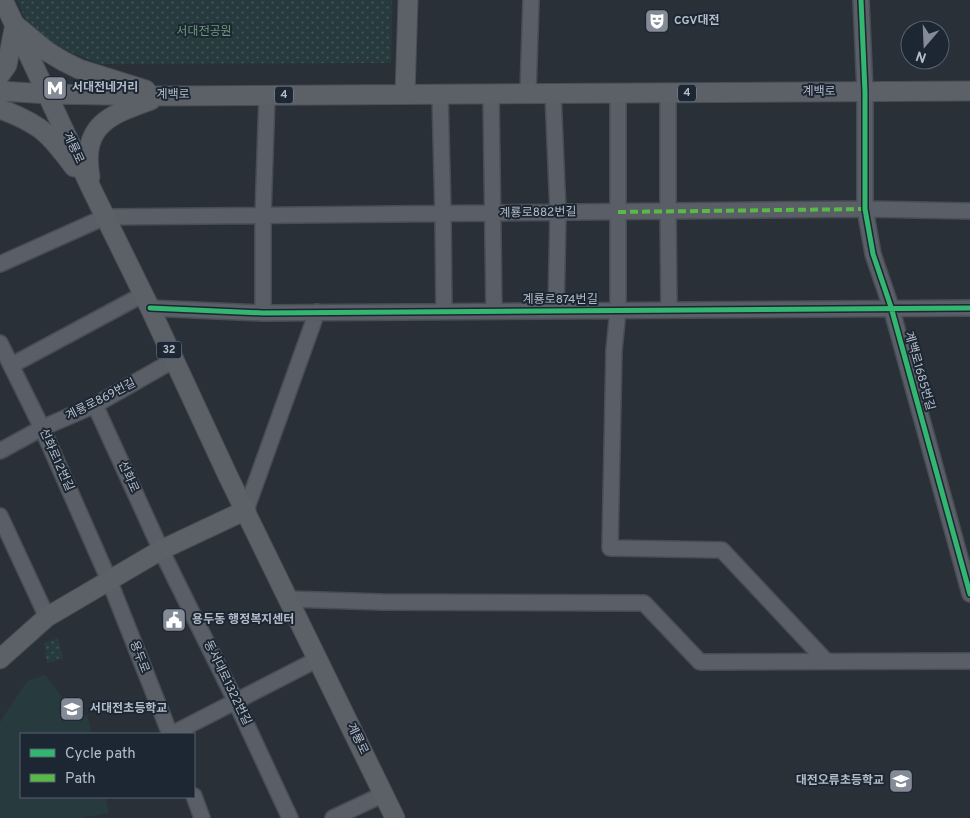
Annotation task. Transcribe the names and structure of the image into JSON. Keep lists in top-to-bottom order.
{
  "streets": {
    "main road": [
      "계백로",
      "4",
      "계룡로",
      "32"
    ],
    "street": [
      "계룡로882번길",
      "계룡로874번길",
      "계백로1685번길",
      "계룡로869번길",
      "선화로12번길",
      "선화로",
      "용두로",
      "동서대로1322번길"
    ]
  },
  "crossings": [
    ["계백로", "계룡로"],
    ["계백로", "계백로1685번길"],
    ["계룡로", "계룡로882번길"],
    ["계룡로", "계룡로874번길"],
    ["계룡로", "계룡로869번길"],
    ["계룡로882번길", "계백로1685번길"],
    ["계룡로874번길", "계백로1685번길"],
    ["계룡로869번길", "선화로12번길"],
    ["계룡로869번길", "선화로"],
    ["선화로12번길", "용두로"],
    ["선화로", "동서대로1322번길"]
  ],
  "parks": ["서대전공원"],
  "places": {
    "theatre": ["CGV대전"],
    "metro station": ["서대전네거리"],
    "public building": ["용두동 행정복지센터"],
    "school or university": ["서대전초등학교", "대전오류초등학교"]
  },
  "legend": ["Cycle path", "Path"],
  "north": "bottom"
}
